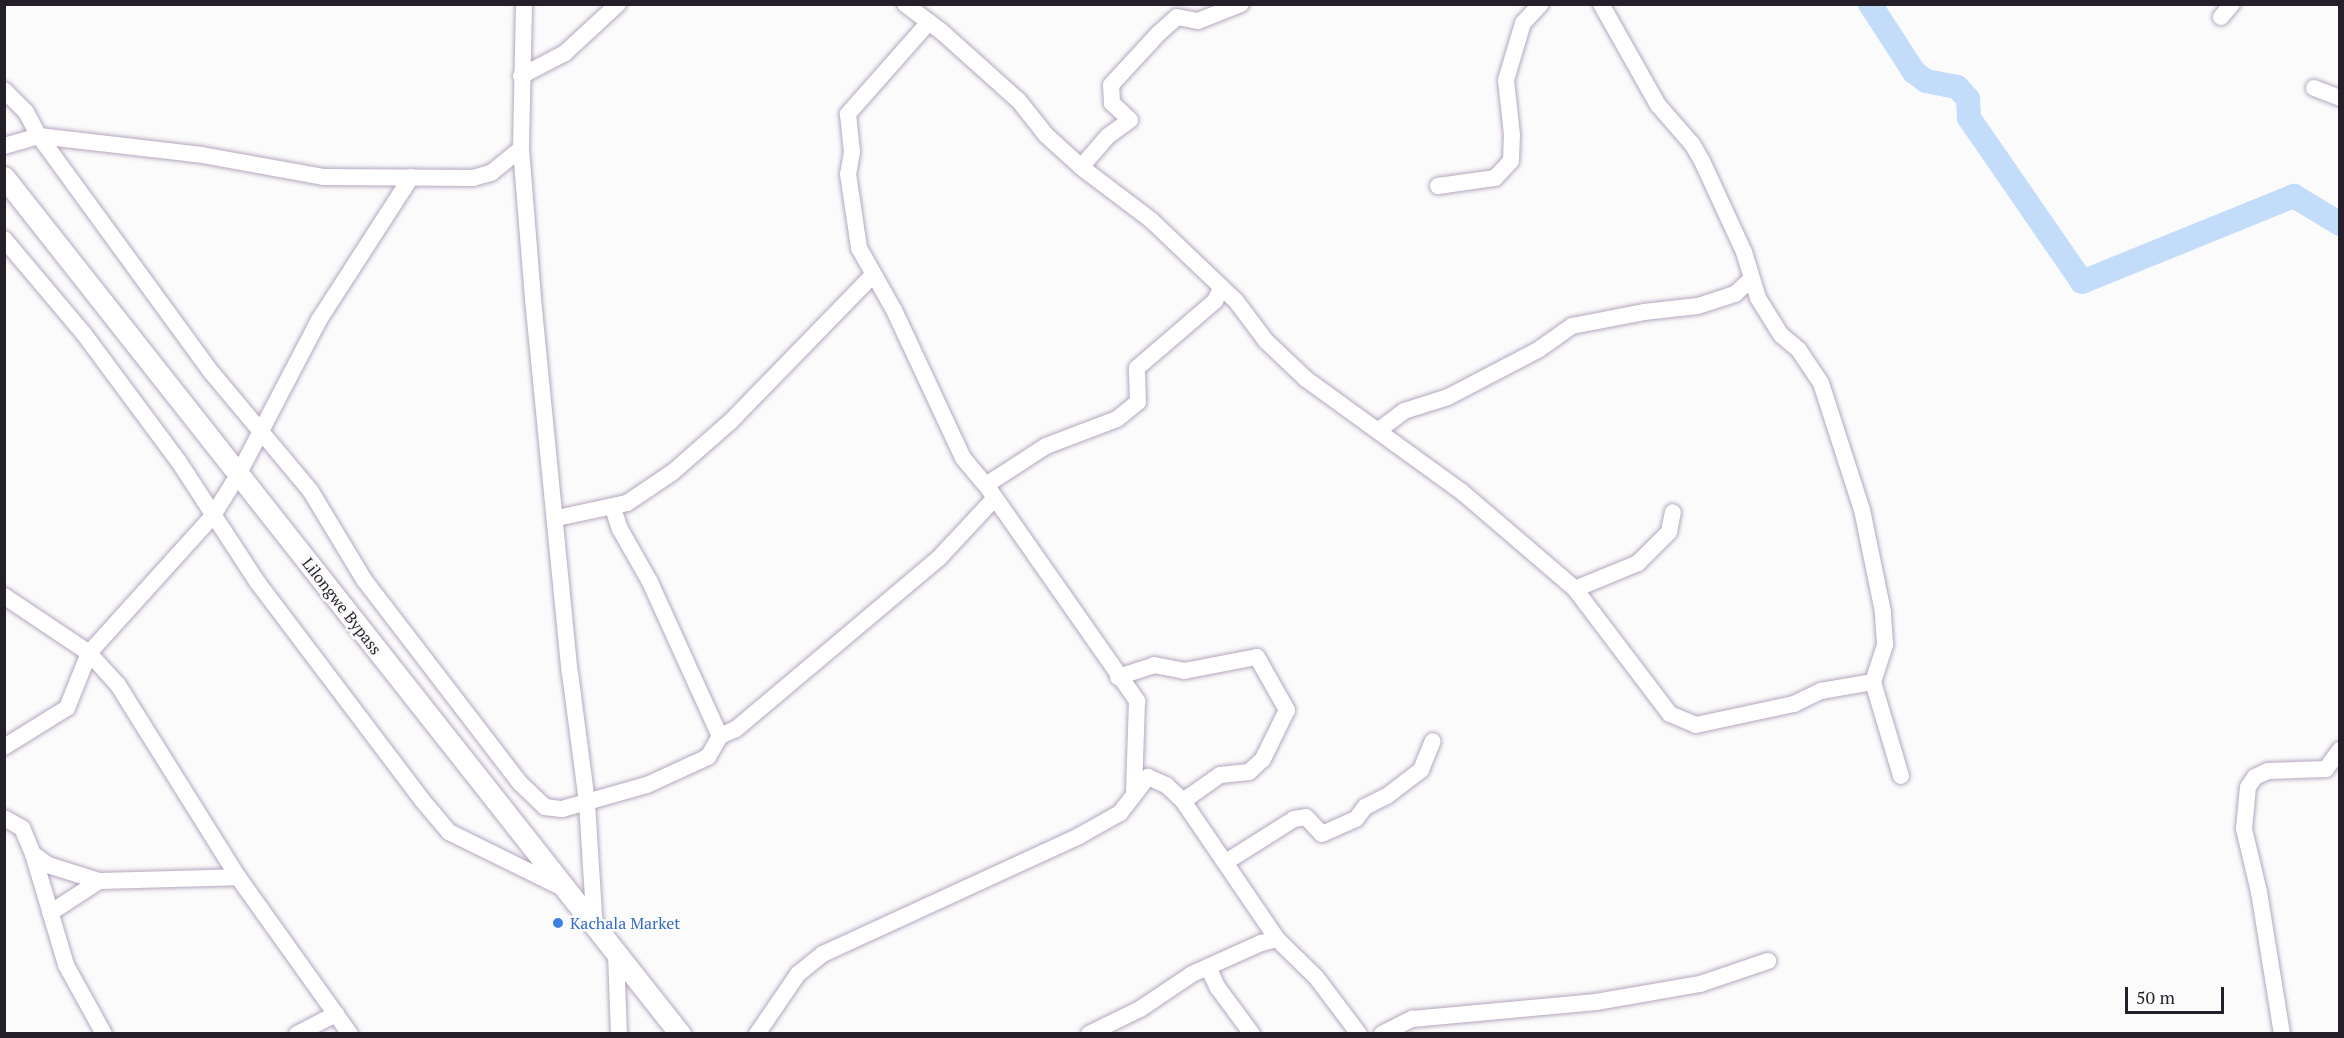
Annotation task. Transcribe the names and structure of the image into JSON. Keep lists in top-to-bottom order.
{
  "streets": {
    "main road": ["Lilongwe Bypass"]
  },
  "places": ["Kachala Market"],
  "scale_bar": "50 m"
}
